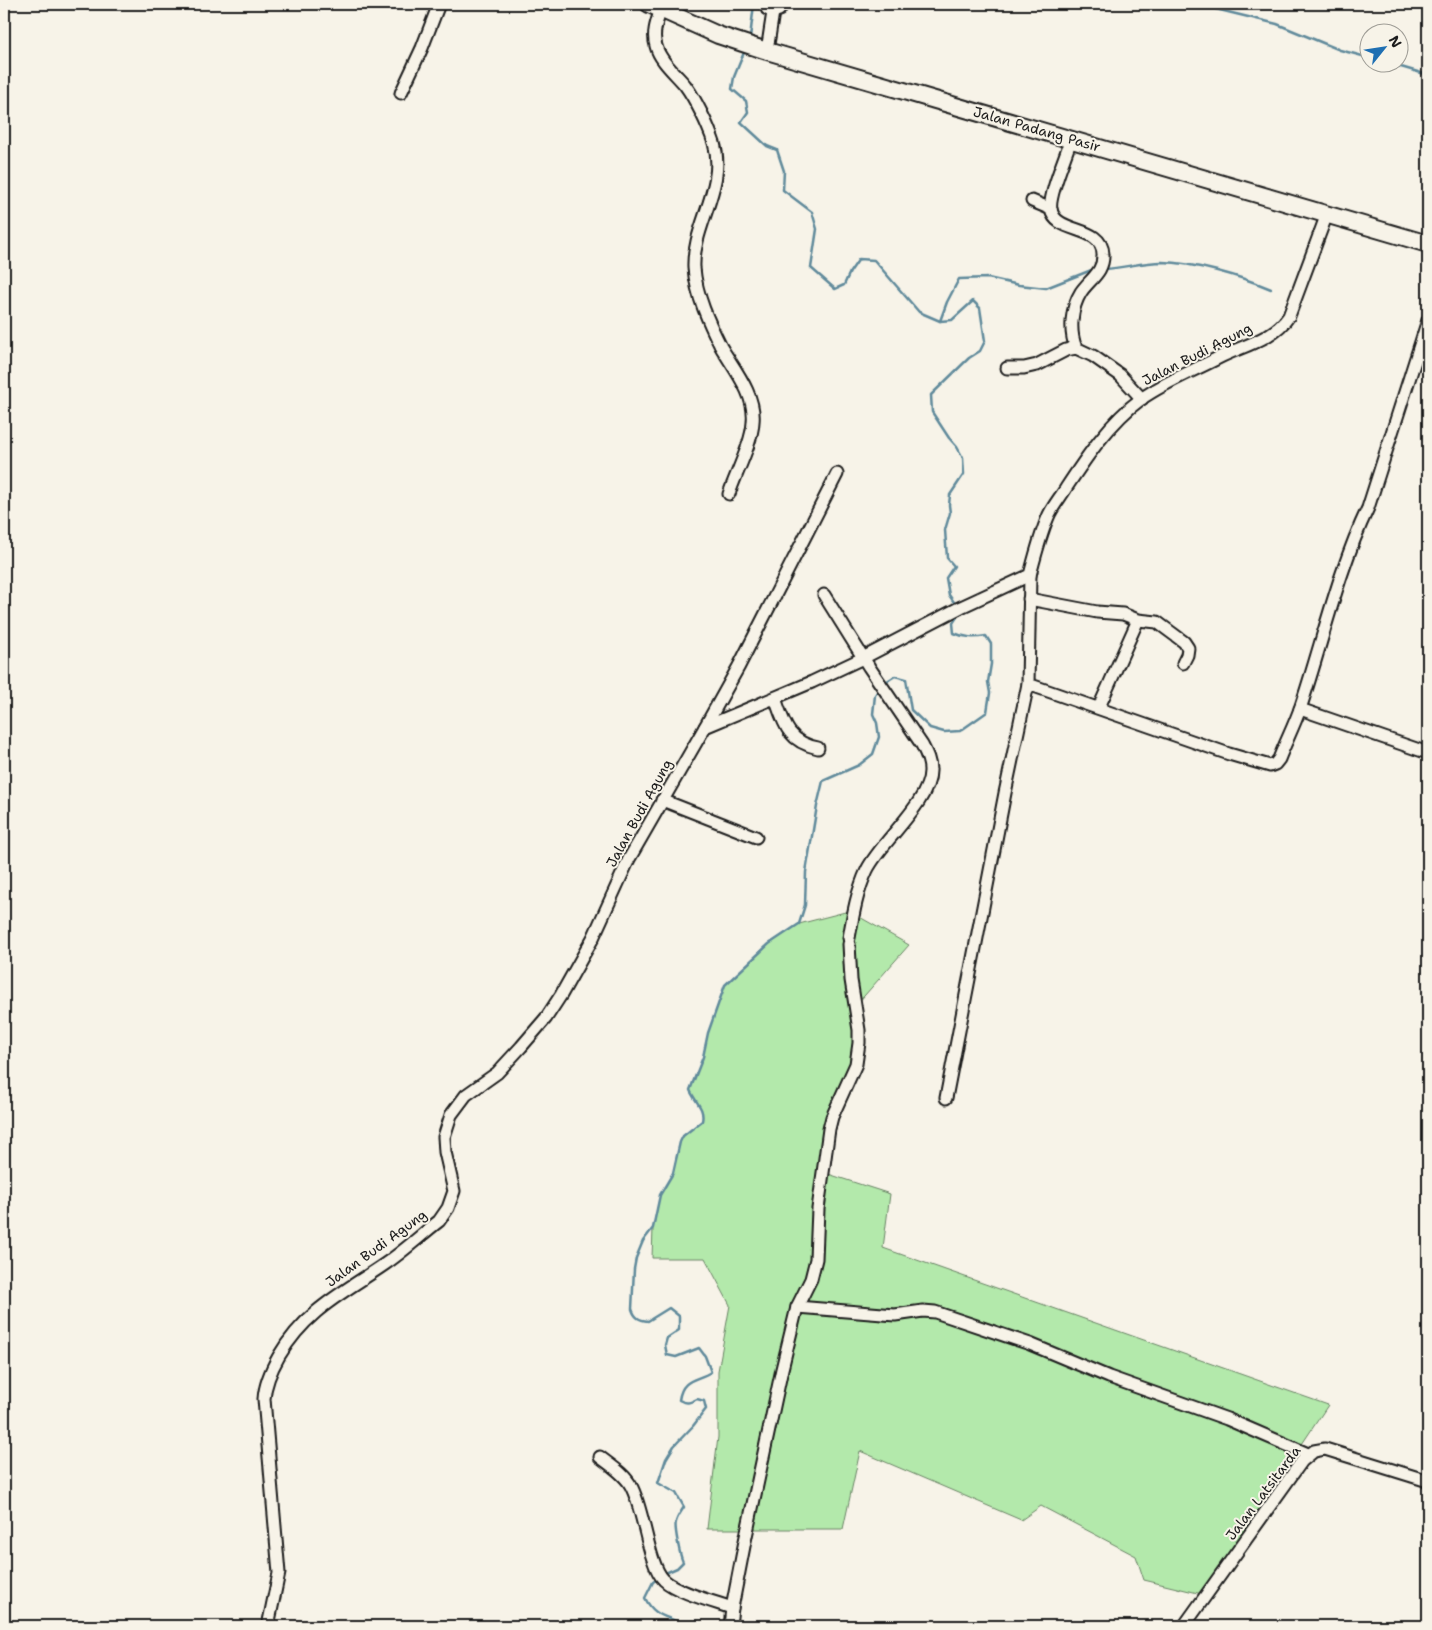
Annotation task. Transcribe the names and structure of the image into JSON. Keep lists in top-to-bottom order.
{
  "streets": {
    "highway": ["Jalan Padang Pasir"],
    "street": ["Jalan Budi Agung", "Jalan Latsitarda"]
  },
  "crossings": [
    ["Jalan Padang Pasir", "Jalan Budi Agung"]
  ],
  "north": "top right"
}
